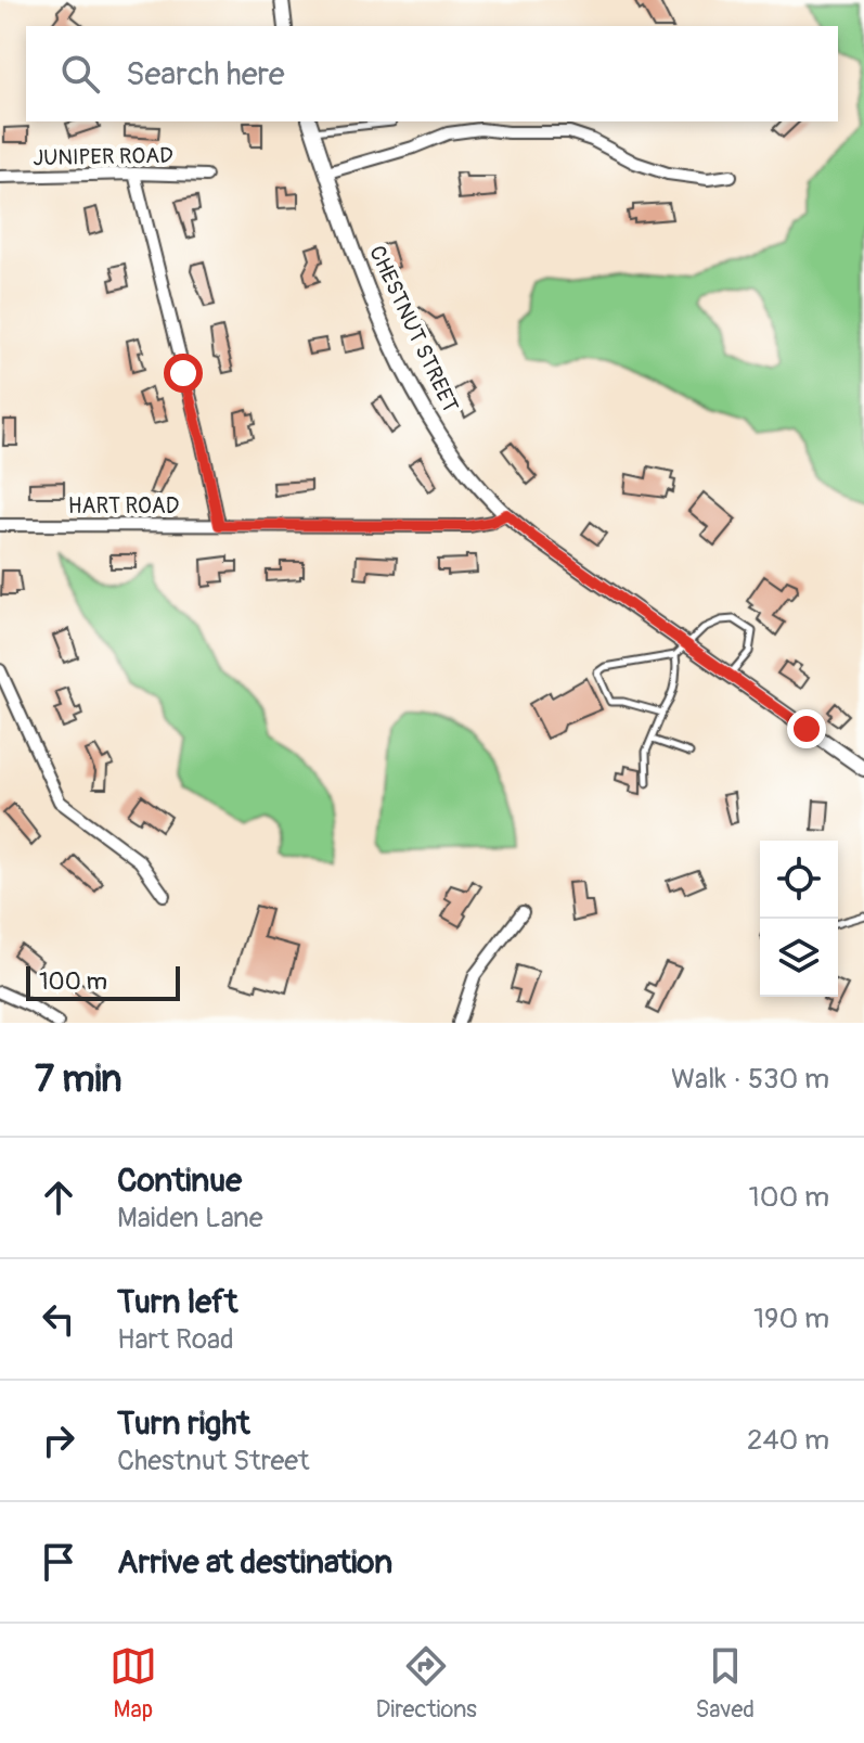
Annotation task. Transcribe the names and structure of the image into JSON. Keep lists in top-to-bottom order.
{
  "streets": {
    "street": ["JUNIPER ROAD", "CHESTNUT STREET", "HART ROAD"]
  },
  "crossings": [
    ["CHESTNUT STREET", "HART ROAD"]
  ],
  "scale_bar": "100 m",
  "page": {
    "search": "Search here",
    "scale": "100 m",
    "heading": ["7 min", "Walk · 530 m"],
    "list": [
      ["Continue", "Maiden Lane", "100 m"],
      ["Turn left", "Hart Road", "190 m"],
      ["Turn right", "Chestnut Street", "240 m"],
      "Arrive at destination"
    ],
    "nav": ["Map", "Directions", "Saved"]
  }
}
